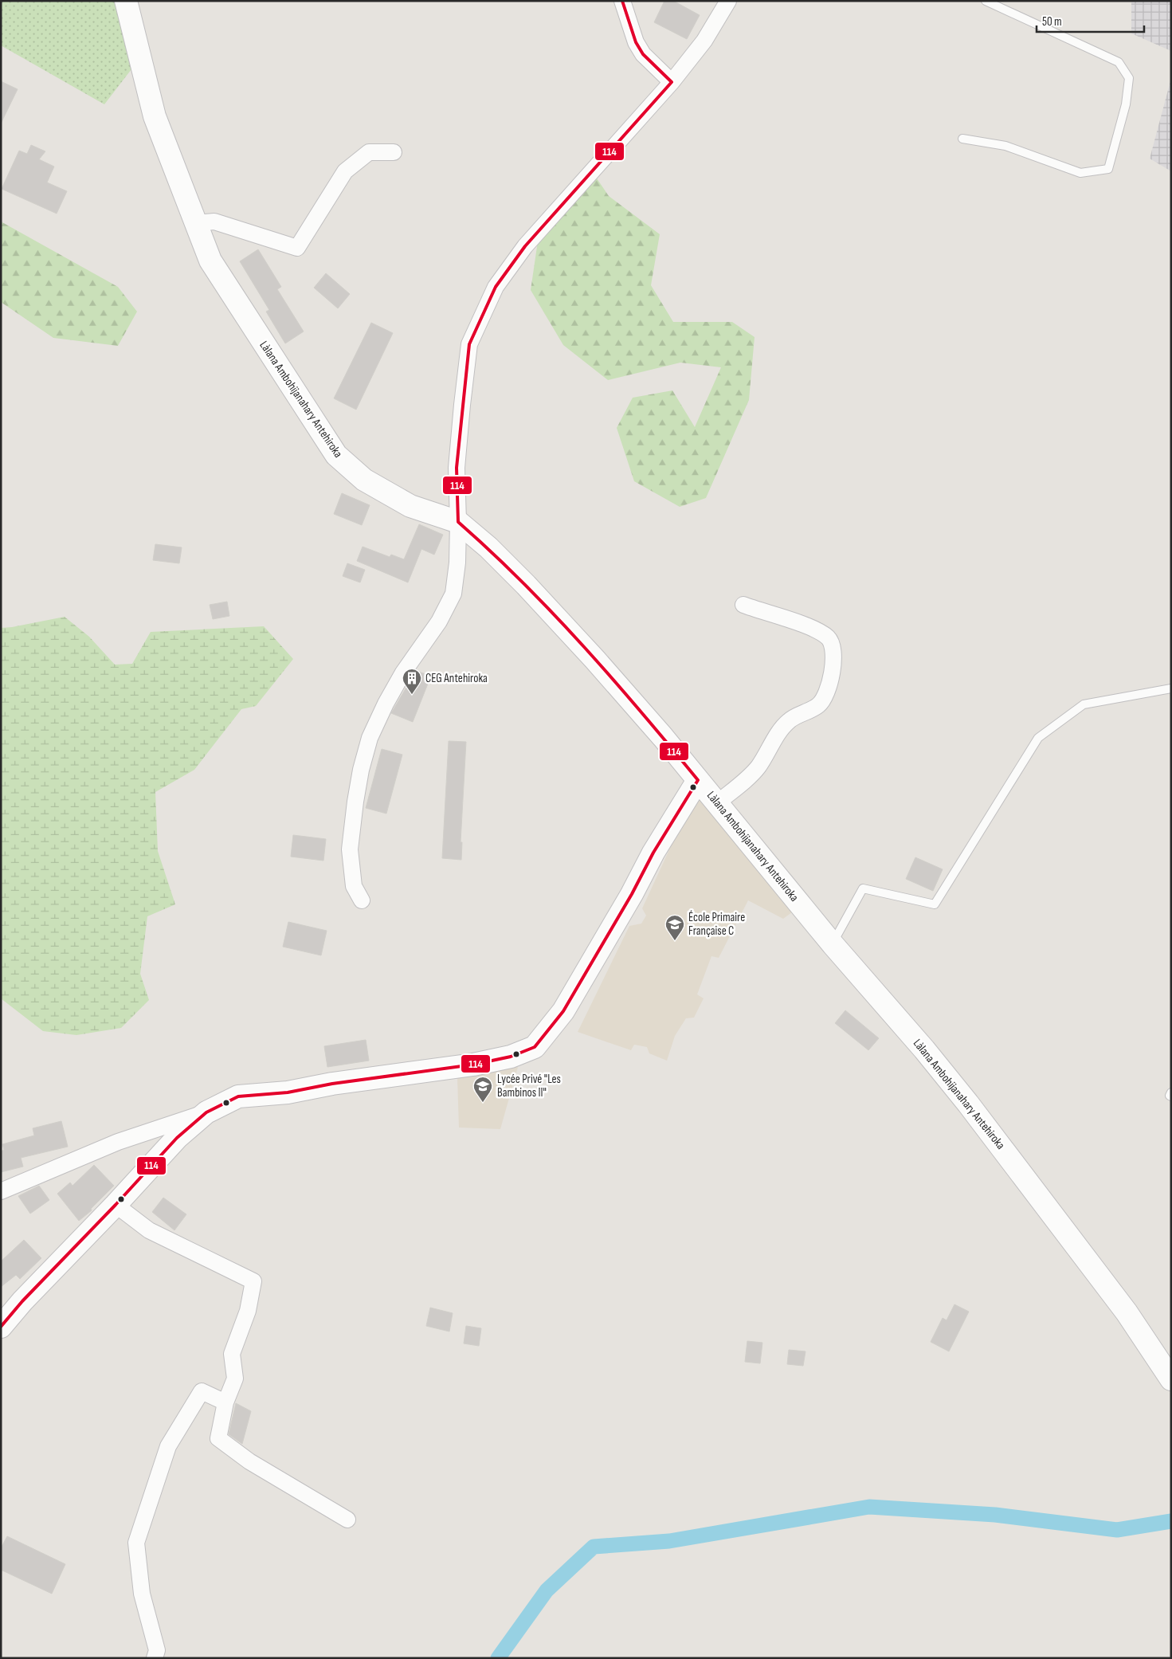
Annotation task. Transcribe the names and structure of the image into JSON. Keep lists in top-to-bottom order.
{
  "streets": {
    "street": ["Làlana Ambohijanahary Antehiroka"]
  },
  "places": {
    "building": ["CEG Antehiroka"],
    "school or university": ["École Primaire Française C", "Lycée Privé \"Les Bambinos II\""]
  },
  "lines": ["transit line 114"],
  "scale_bar": "50 m"
}
